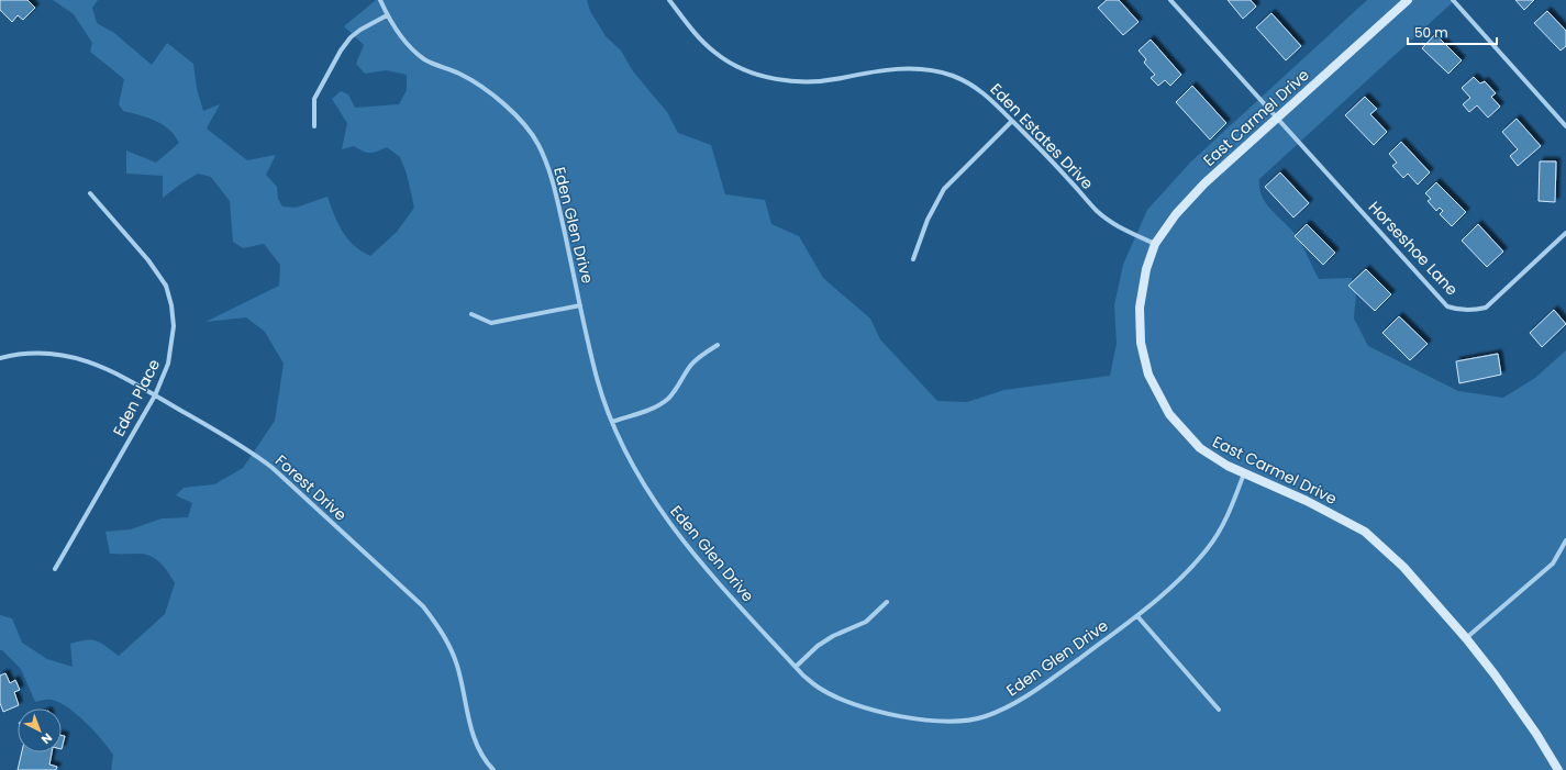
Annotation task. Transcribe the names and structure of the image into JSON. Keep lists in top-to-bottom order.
{
  "streets": {
    "street": [
      "East Carmel Drive",
      "Eden Estates Drive",
      "Eden Glen Drive",
      "Horseshoe Lane",
      "Eden Place",
      "Forest Drive"
    ]
  },
  "crossings": [
    ["East Carmel Drive", "Eden Estates Drive"],
    ["East Carmel Drive", "Eden Glen Drive"],
    ["East Carmel Drive", "Horseshoe Lane"],
    ["Eden Place", "Forest Drive"]
  ],
  "scale_bar": "50 m",
  "north": "bottom right"
}
